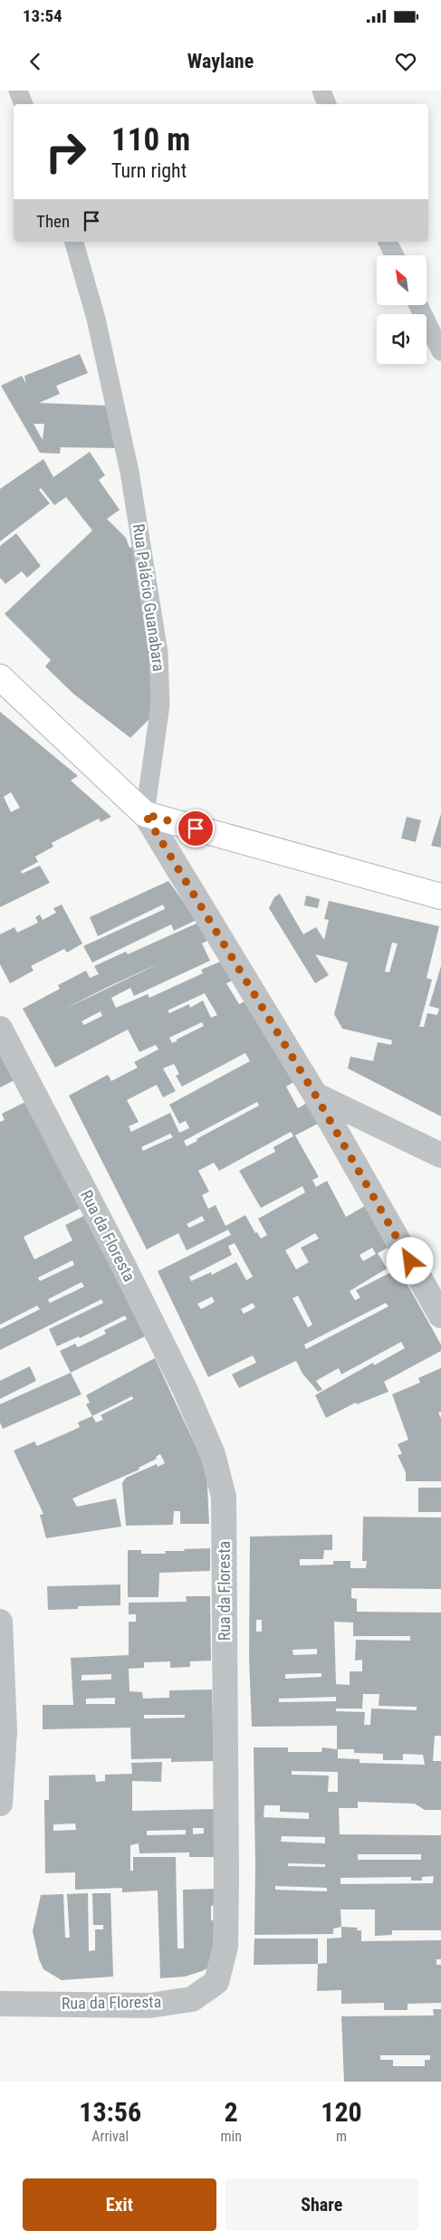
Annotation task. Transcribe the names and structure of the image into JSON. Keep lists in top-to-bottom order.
{
  "streets": {
    "street": ["Rua da Floresta"],
    "lane": ["Rua Palácio Guanabara"]
  },
  "north": "top left",
  "page": {
    "status": "13:54",
    "header": "Waylane",
    "turn": ["110 m", "Turn right"],
    "then": "Then",
    "eta": [
      "13:56",
      "Arrival",
      "2",
      "min",
      "120",
      "m"
    ],
    "buttons": ["Exit", "Share"]
  }
}
